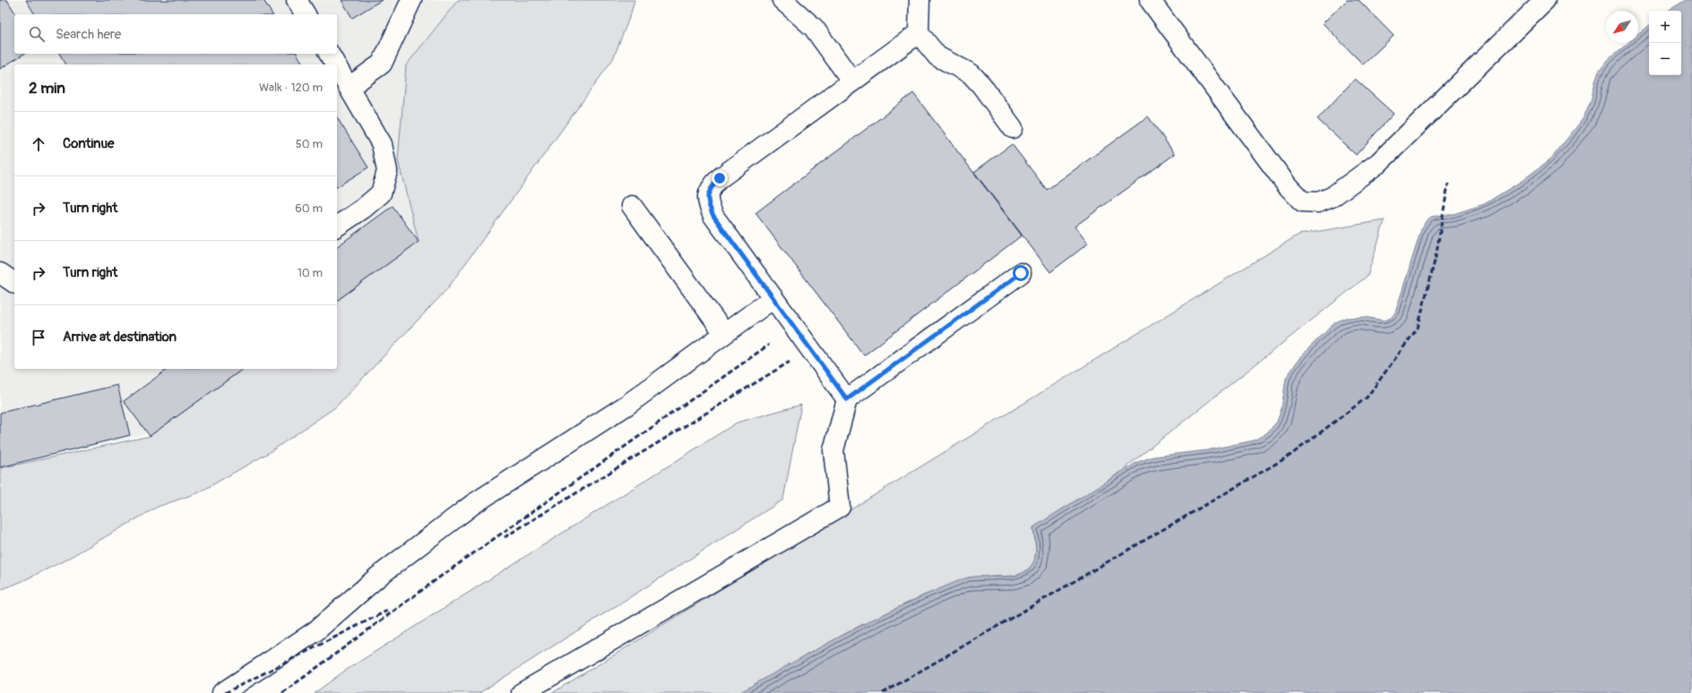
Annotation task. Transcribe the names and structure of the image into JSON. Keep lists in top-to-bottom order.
{
  "north": "bottom left",
  "page": {
    "map_buttons": ["+", "−"],
    "search": "Search here",
    "heading": ["2 min", "Walk · 120 m"],
    "list": [
      ["Continue", "50 m"],
      ["Turn right", "60 m"],
      ["Turn right", "10 m"],
      "Arrive at destination"
    ]
  }
}
